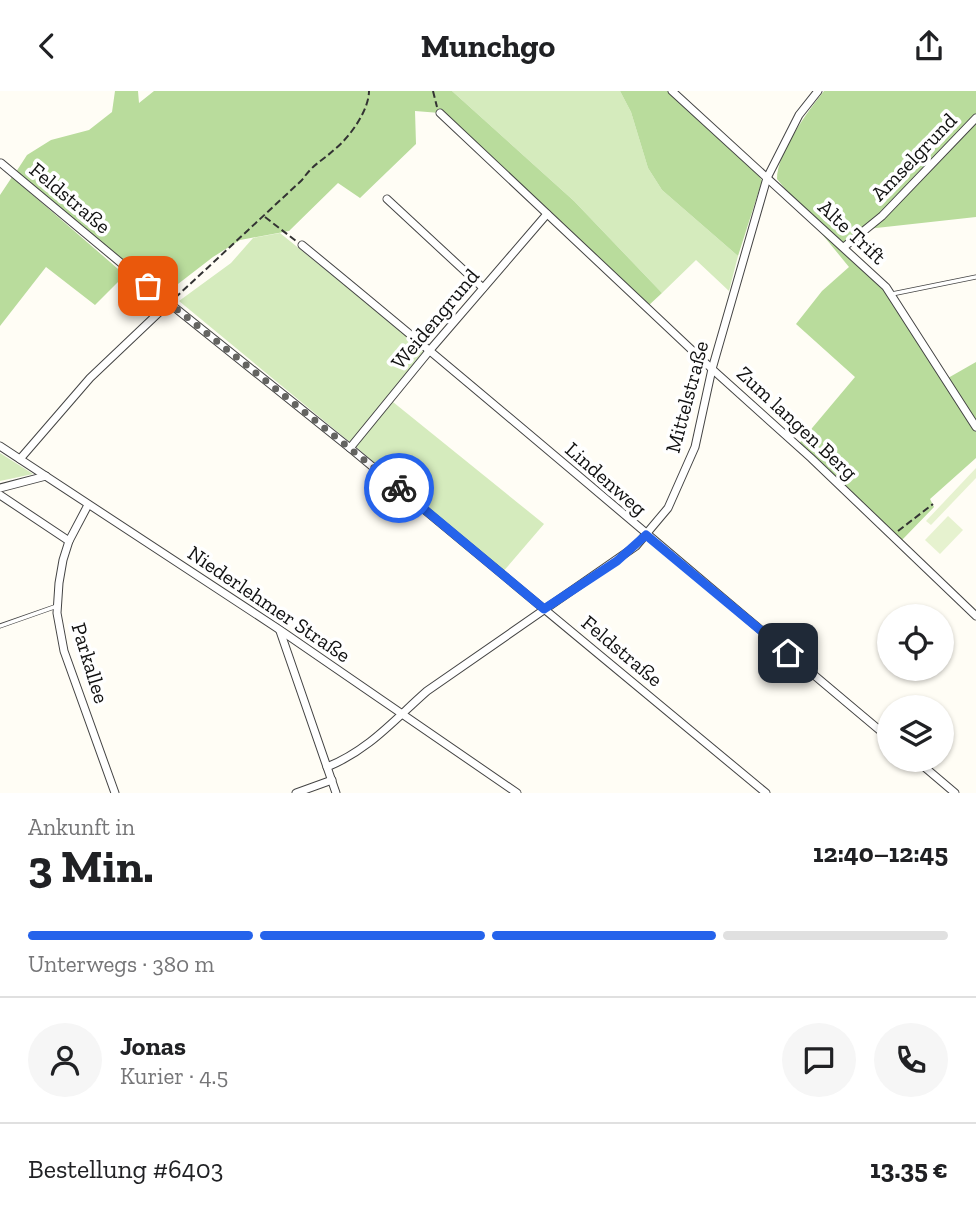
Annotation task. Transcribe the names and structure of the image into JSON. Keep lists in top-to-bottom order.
{
  "streets": {
    "street": [
      "Amselgrund",
      "Feldstraße",
      "Alte Trift",
      "Weidengrund",
      "Mittelstraße",
      "Zum langen Berg",
      "Lindenweg",
      "Niederlehmer Straße",
      "Parkallee"
    ]
  },
  "crossings": [
    ["Amselgrund", "Alte Trift"],
    ["Feldstraße", "Weidengrund"],
    ["Feldstraße", "Mittelstraße"],
    ["Alte Trift", "Mittelstraße"],
    ["Weidengrund", "Zum langen Berg"],
    ["Weidengrund", "Lindenweg"],
    ["Mittelstraße", "Zum langen Berg"],
    ["Mittelstraße", "Lindenweg"],
    ["Mittelstraße", "Niederlehmer Straße"],
    ["Niederlehmer Straße", "Parkallee"]
  ],
  "page": {
    "header": "Munchgo",
    "heading": ["3 Min.", "Ankunft in", "12:40–12:45"],
    "panel": [
      "Jonas",
      "Kurier · 4.5",
      "Bestellung #6403",
      "13.35 €"
    ],
    "bar": "Unterwegs · 380 m"
  }
}
